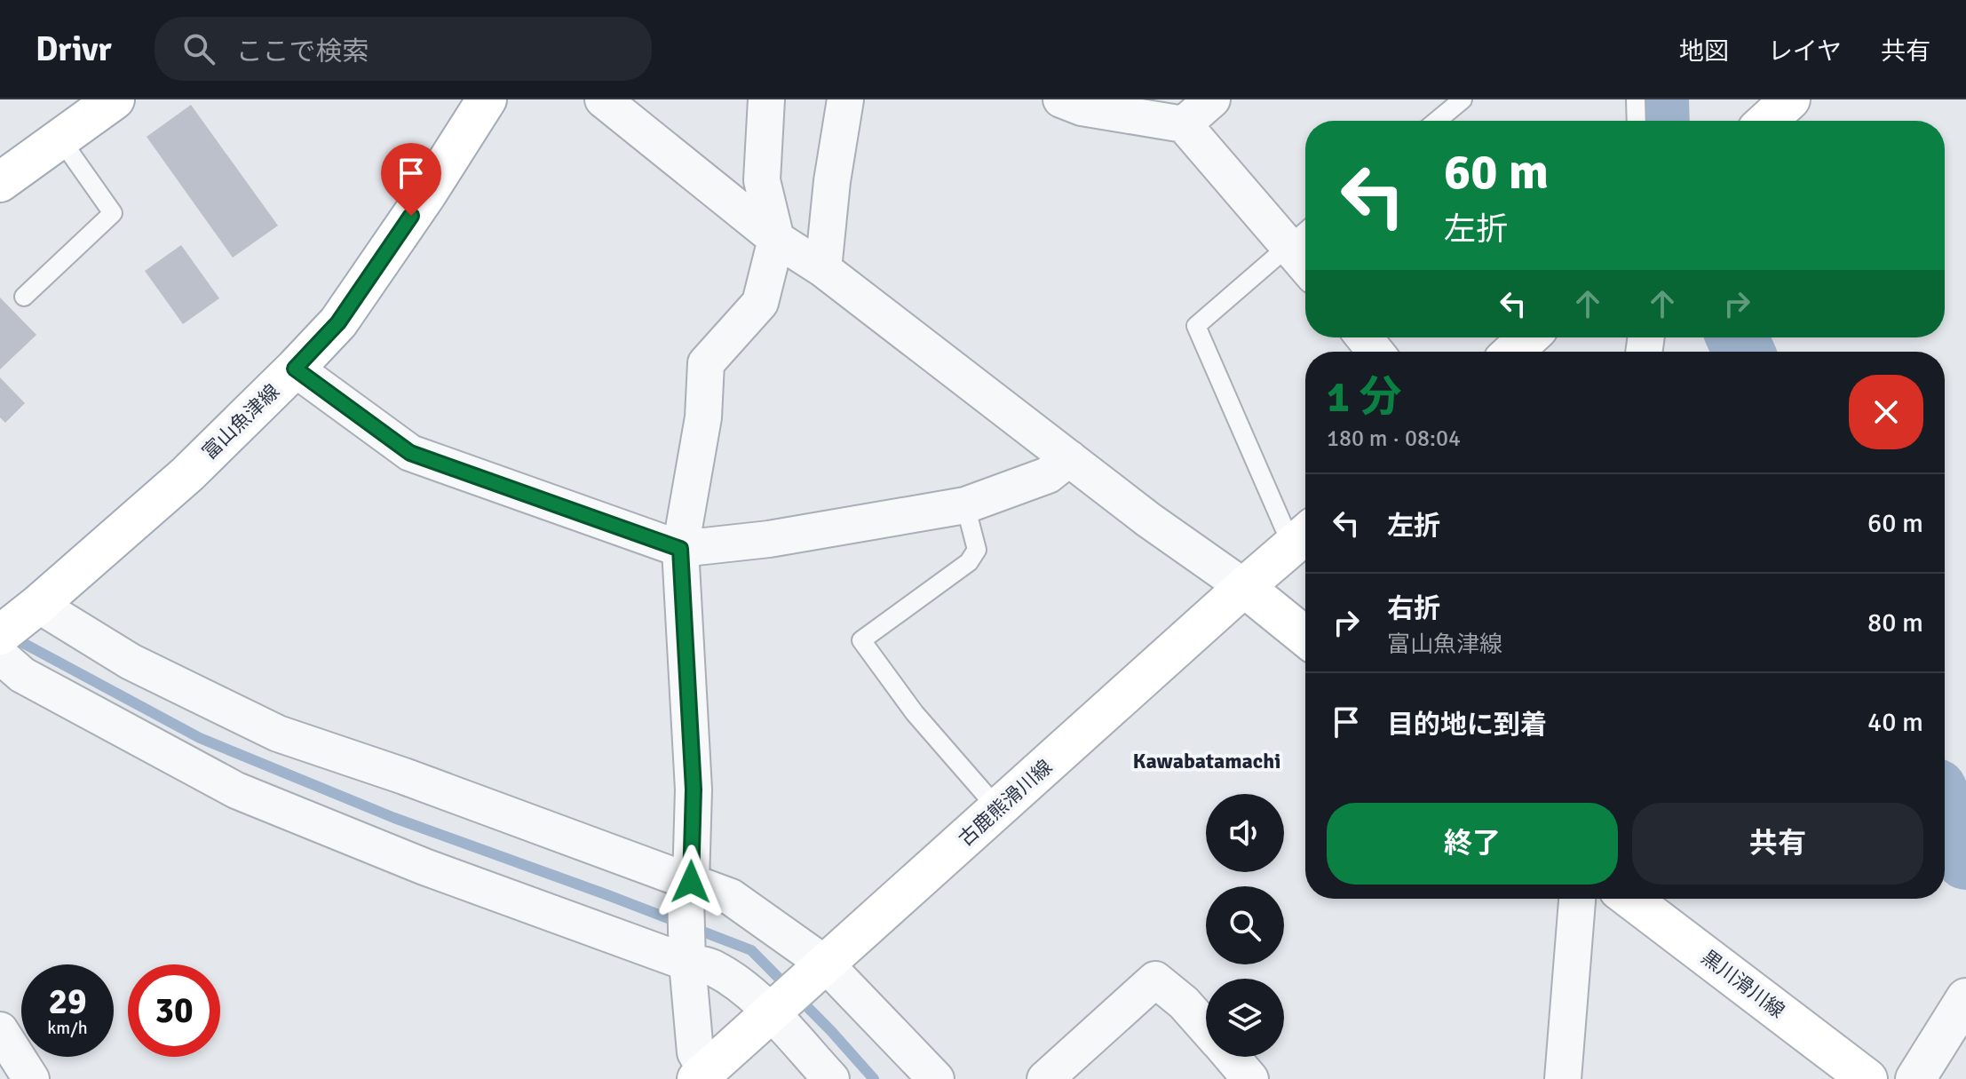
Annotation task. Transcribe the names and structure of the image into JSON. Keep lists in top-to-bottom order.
{
  "streets": {
    "main road": ["富山魚津線", "古鹿熊滑川線", "黒川滑川線"]
  },
  "districts": ["Kawabatamachi"],
  "page": {
    "header": "Drivr",
    "search": "ここで検索",
    "nav": ["地図", "レイヤ", "共有"],
    "turn": ["60 m", "左折"],
    "heading": ["1 分", "180 m · 08:04"],
    "list": [
      {
        "name": "左折",
        "value": "60 m"
      },
      {
        "name": "右折",
        "note": "富山魚津線",
        "value": "80 m"
      },
      {
        "name": "目的地に到着",
        "value": "40 m"
      }
    ],
    "buttons": ["終了", "共有"],
    "speed": "29 km/h",
    "limit": "30"
  }
}
